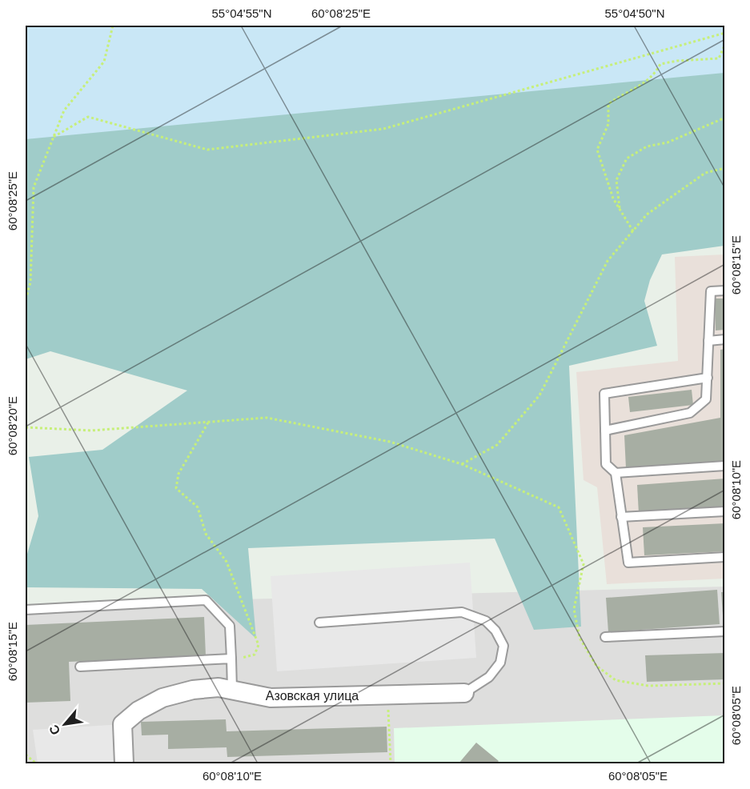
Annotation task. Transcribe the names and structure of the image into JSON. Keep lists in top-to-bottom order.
{
  "streets": {
    "street": ["Азовская улица"]
  },
  "north": "bottom left",
  "coordinates": [
    "55°04'55\"N",
    "60°08'25\"E",
    "55°04'50\"N",
    "60°08'15\"E",
    "60°08'20\"E",
    "60°08'10\"E",
    "60°08'05\"E"
  ]
}
